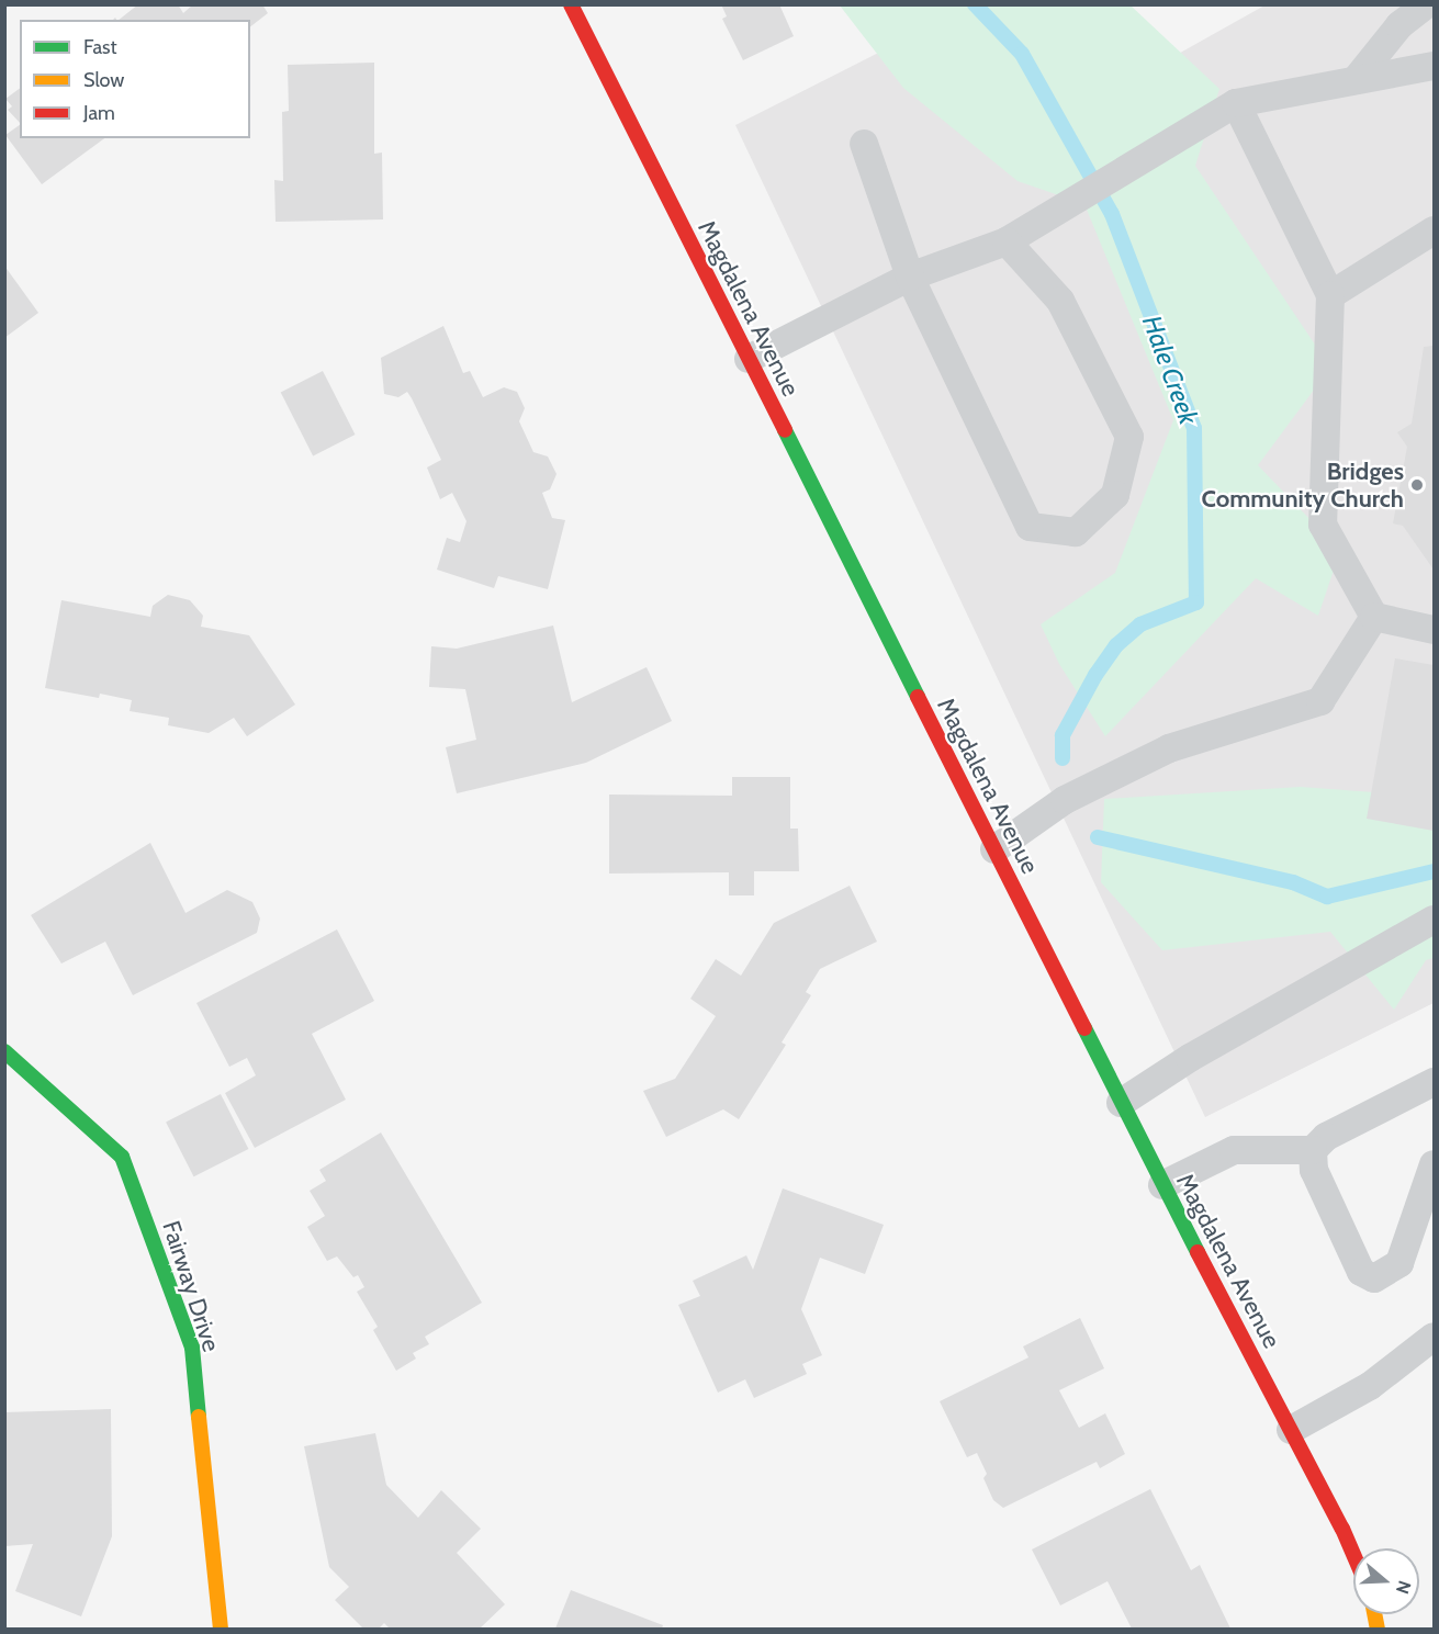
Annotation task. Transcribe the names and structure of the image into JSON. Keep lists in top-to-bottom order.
{
  "streets": {
    "main road": ["Magdalena Avenue", "Fairway Drive"]
  },
  "water": ["Hale Creek"],
  "places": ["Bridges Community Church"],
  "legend": ["Fast", "Slow", "Jam"],
  "north": "right"
}
